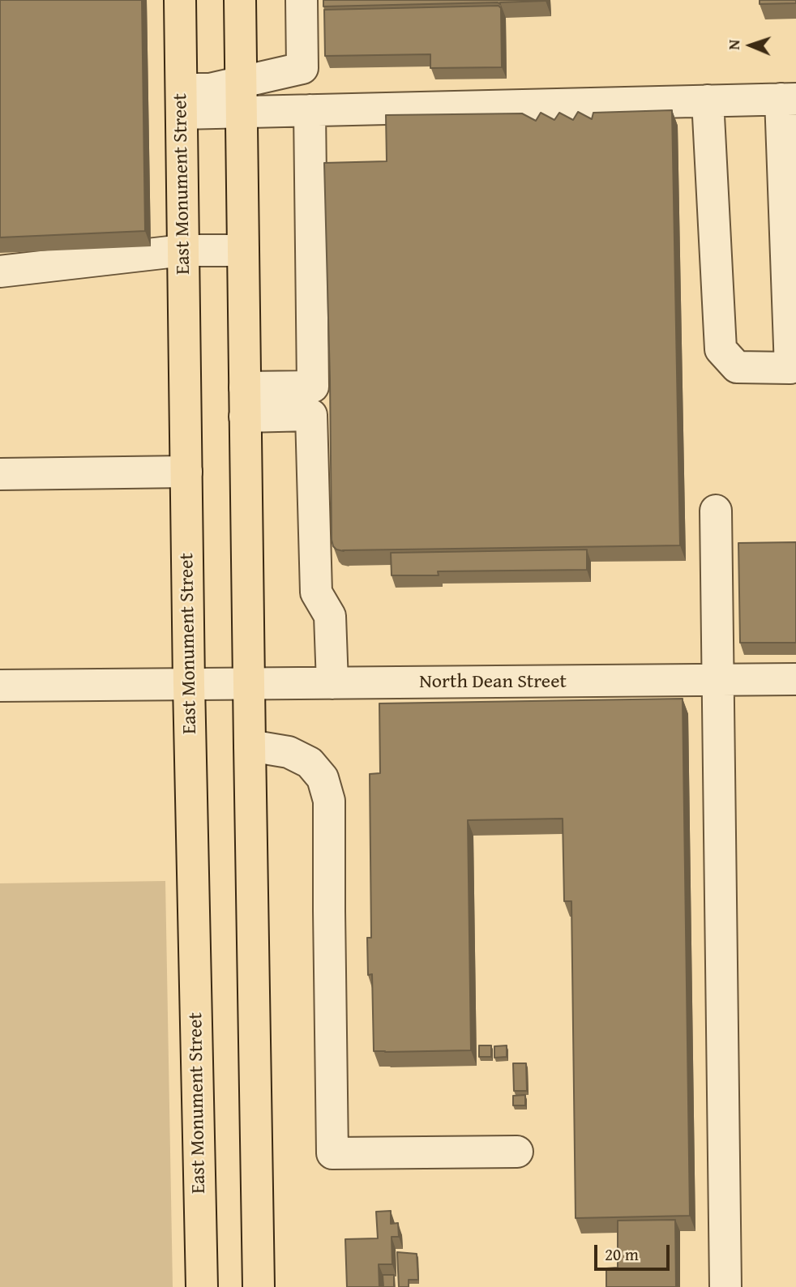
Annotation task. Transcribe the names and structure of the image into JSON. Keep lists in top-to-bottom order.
{
  "streets": {
    "main road": ["East Monument Street"],
    "street": ["North Dean Street"]
  },
  "crossings": [
    ["East Monument Street", "North Dean Street"]
  ],
  "scale_bar": "20 m",
  "north": "left"
}
